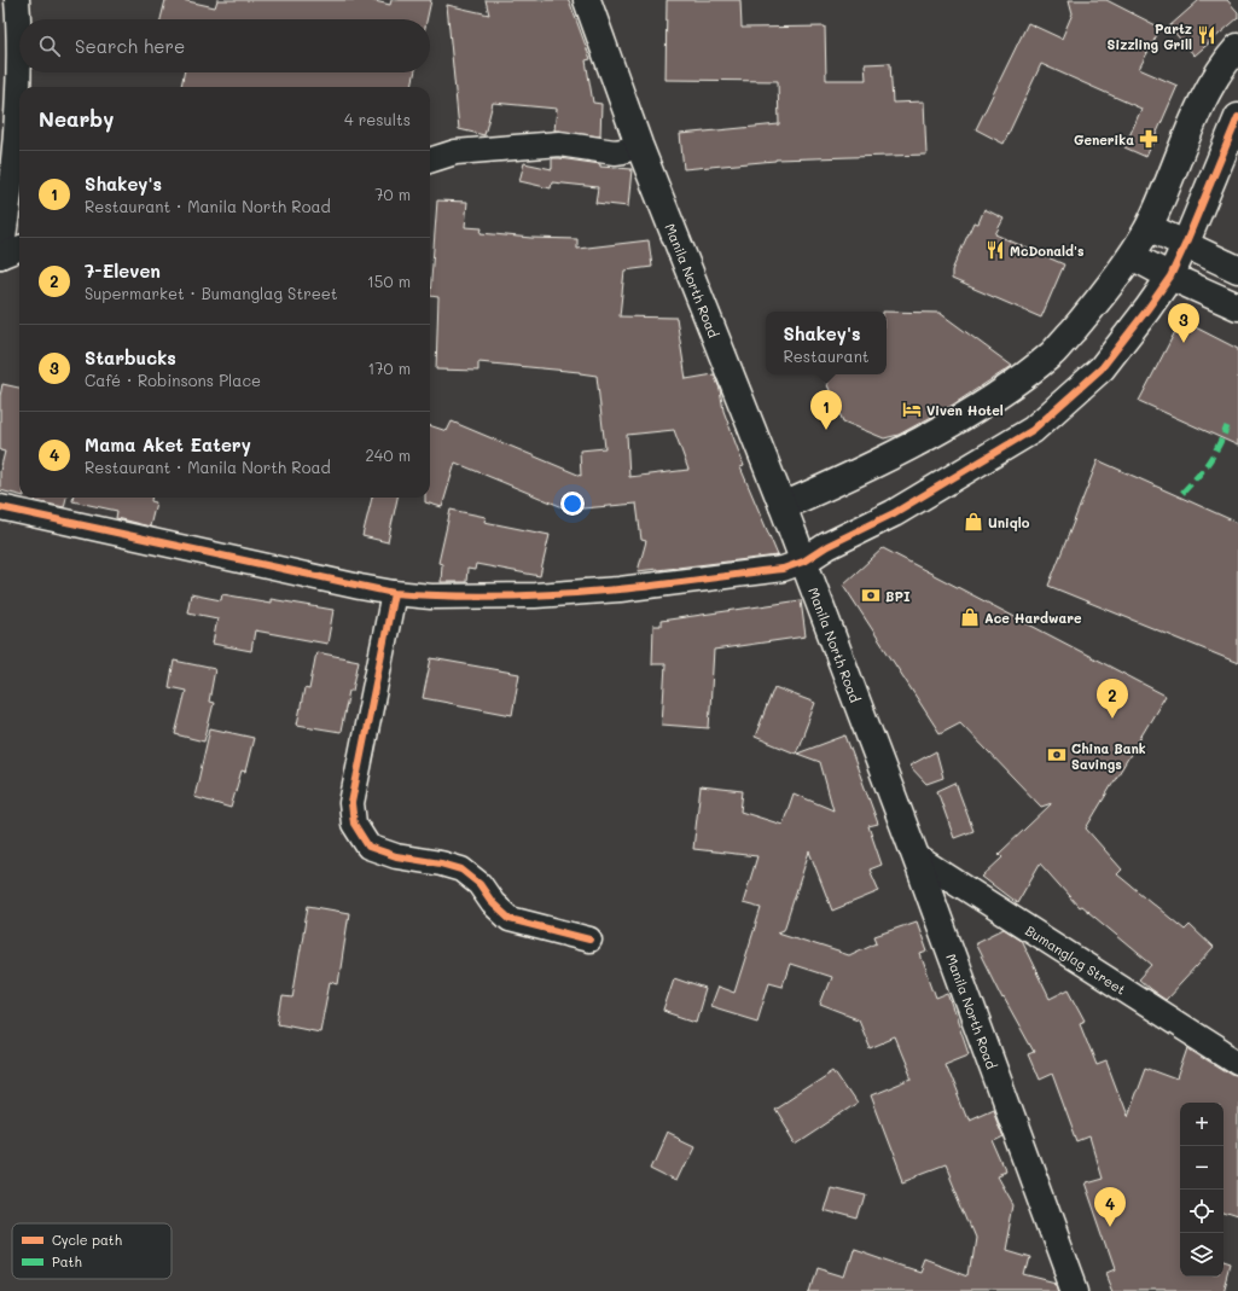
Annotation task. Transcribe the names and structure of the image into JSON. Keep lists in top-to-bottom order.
{
  "streets": {
    "main road": ["Manila North Road"],
    "street": ["Bumanglag Street"]
  },
  "crossings": [
    ["Manila North Road", "Bumanglag Street"]
  ],
  "places": {
    "restaurant": ["Partz Sizzling Grill", "McDonald's"],
    "pharmacy": ["Generika"],
    "hotel": ["Viven Hotel"],
    "shop": ["Uniqlo", "Ace Hardware"],
    "bank": ["BPI", "China Bank Savings"]
  },
  "legend": ["Cycle path", "Path"],
  "page": {
    "search": "Search here",
    "heading": ["Nearby", "4 results"],
    "list": [
      {
        "mark": "1",
        "name": "Shakey's",
        "note": "Restaurant · Manila North Road",
        "value": "70 m"
      },
      {
        "mark": "2",
        "name": "7-Eleven",
        "note": "Supermarket · Bumanglag Street",
        "value": "150 m"
      },
      {
        "mark": "3",
        "name": "Starbucks",
        "note": "Café · Robinsons Place",
        "value": "170 m"
      },
      {
        "mark": "4",
        "name": "Mama Aket Eatery",
        "note": "Restaurant · Manila North Road",
        "value": "240 m"
      }
    ],
    "pins": [
      "3",
      "1",
      "2",
      "4"
    ],
    "popup": ["Shakey's", "Restaurant"],
    "map_buttons": ["+", "−"]
  }
}
